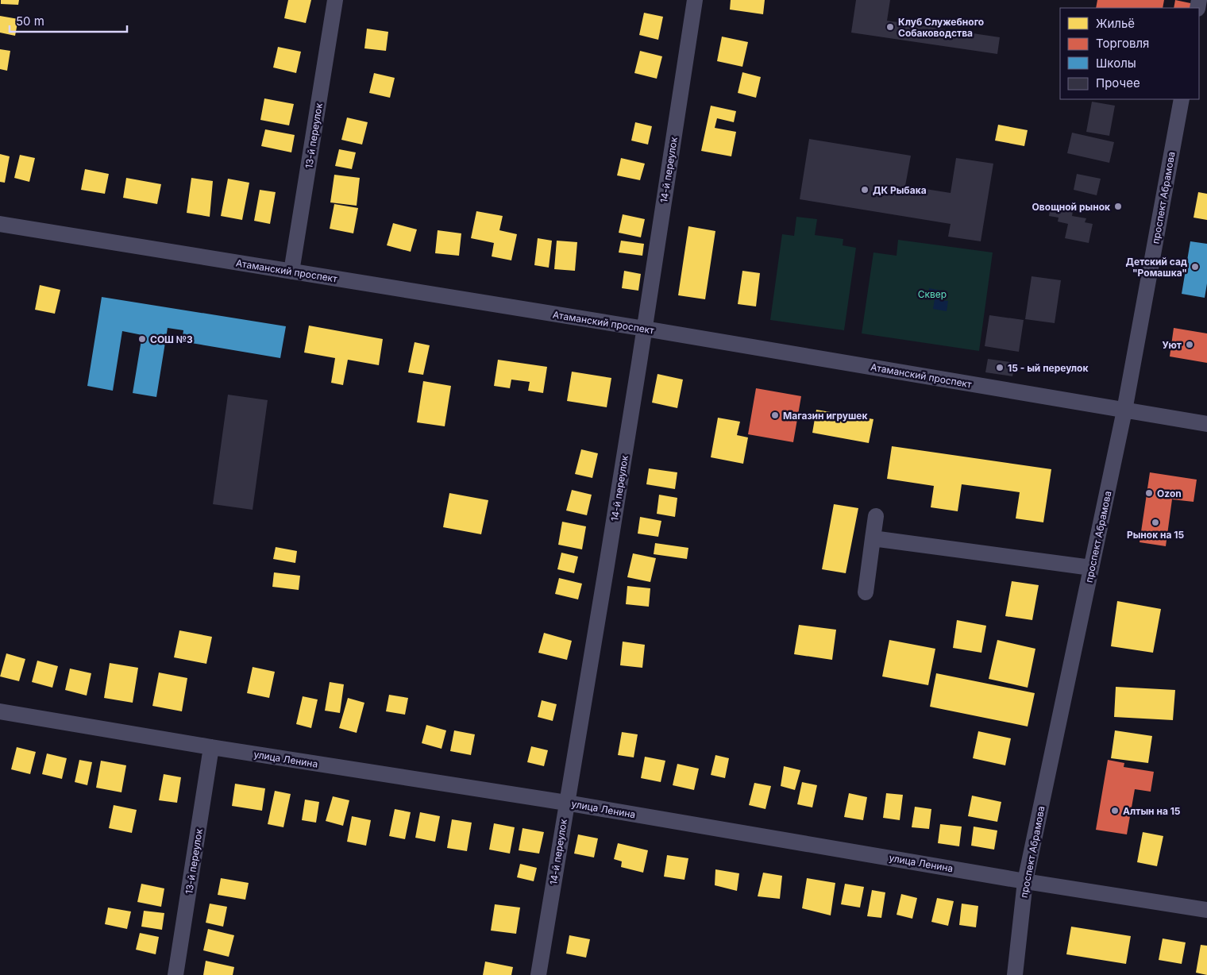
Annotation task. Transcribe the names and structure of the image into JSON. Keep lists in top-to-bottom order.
{
  "streets": {
    "street": [
      "13-й переулок",
      "14-й переулок",
      "проспект Абрамова",
      "Атаманский проспект",
      "улица Ленина"
    ]
  },
  "crossings": [
    ["13-й переулок", "Атаманский проспект"],
    ["13-й переулок", "улица Ленина"],
    ["14-й переулок", "Атаманский проспект"],
    ["14-й переулок", "улица Ленина"],
    ["проспект Абрамова", "Атаманский проспект"],
    ["проспект Абрамова", "улица Ленина"]
  ],
  "parks": ["Сквер"],
  "places": [
    "Клуб Служебного Собаководства",
    "ДК Рыбака",
    "Овощной рынок",
    "Детский сад \"Ромашка\"",
    "СОШ №3",
    "Уют",
    "15 - ый переулок",
    "Магазин игрушек",
    "Ozon",
    "Рынок на 15",
    "Алтын на 15"
  ],
  "legend": [
    "Жильё",
    "Торговля",
    "Школы",
    "Прочее"
  ],
  "scale_bar": "50 m"
}
